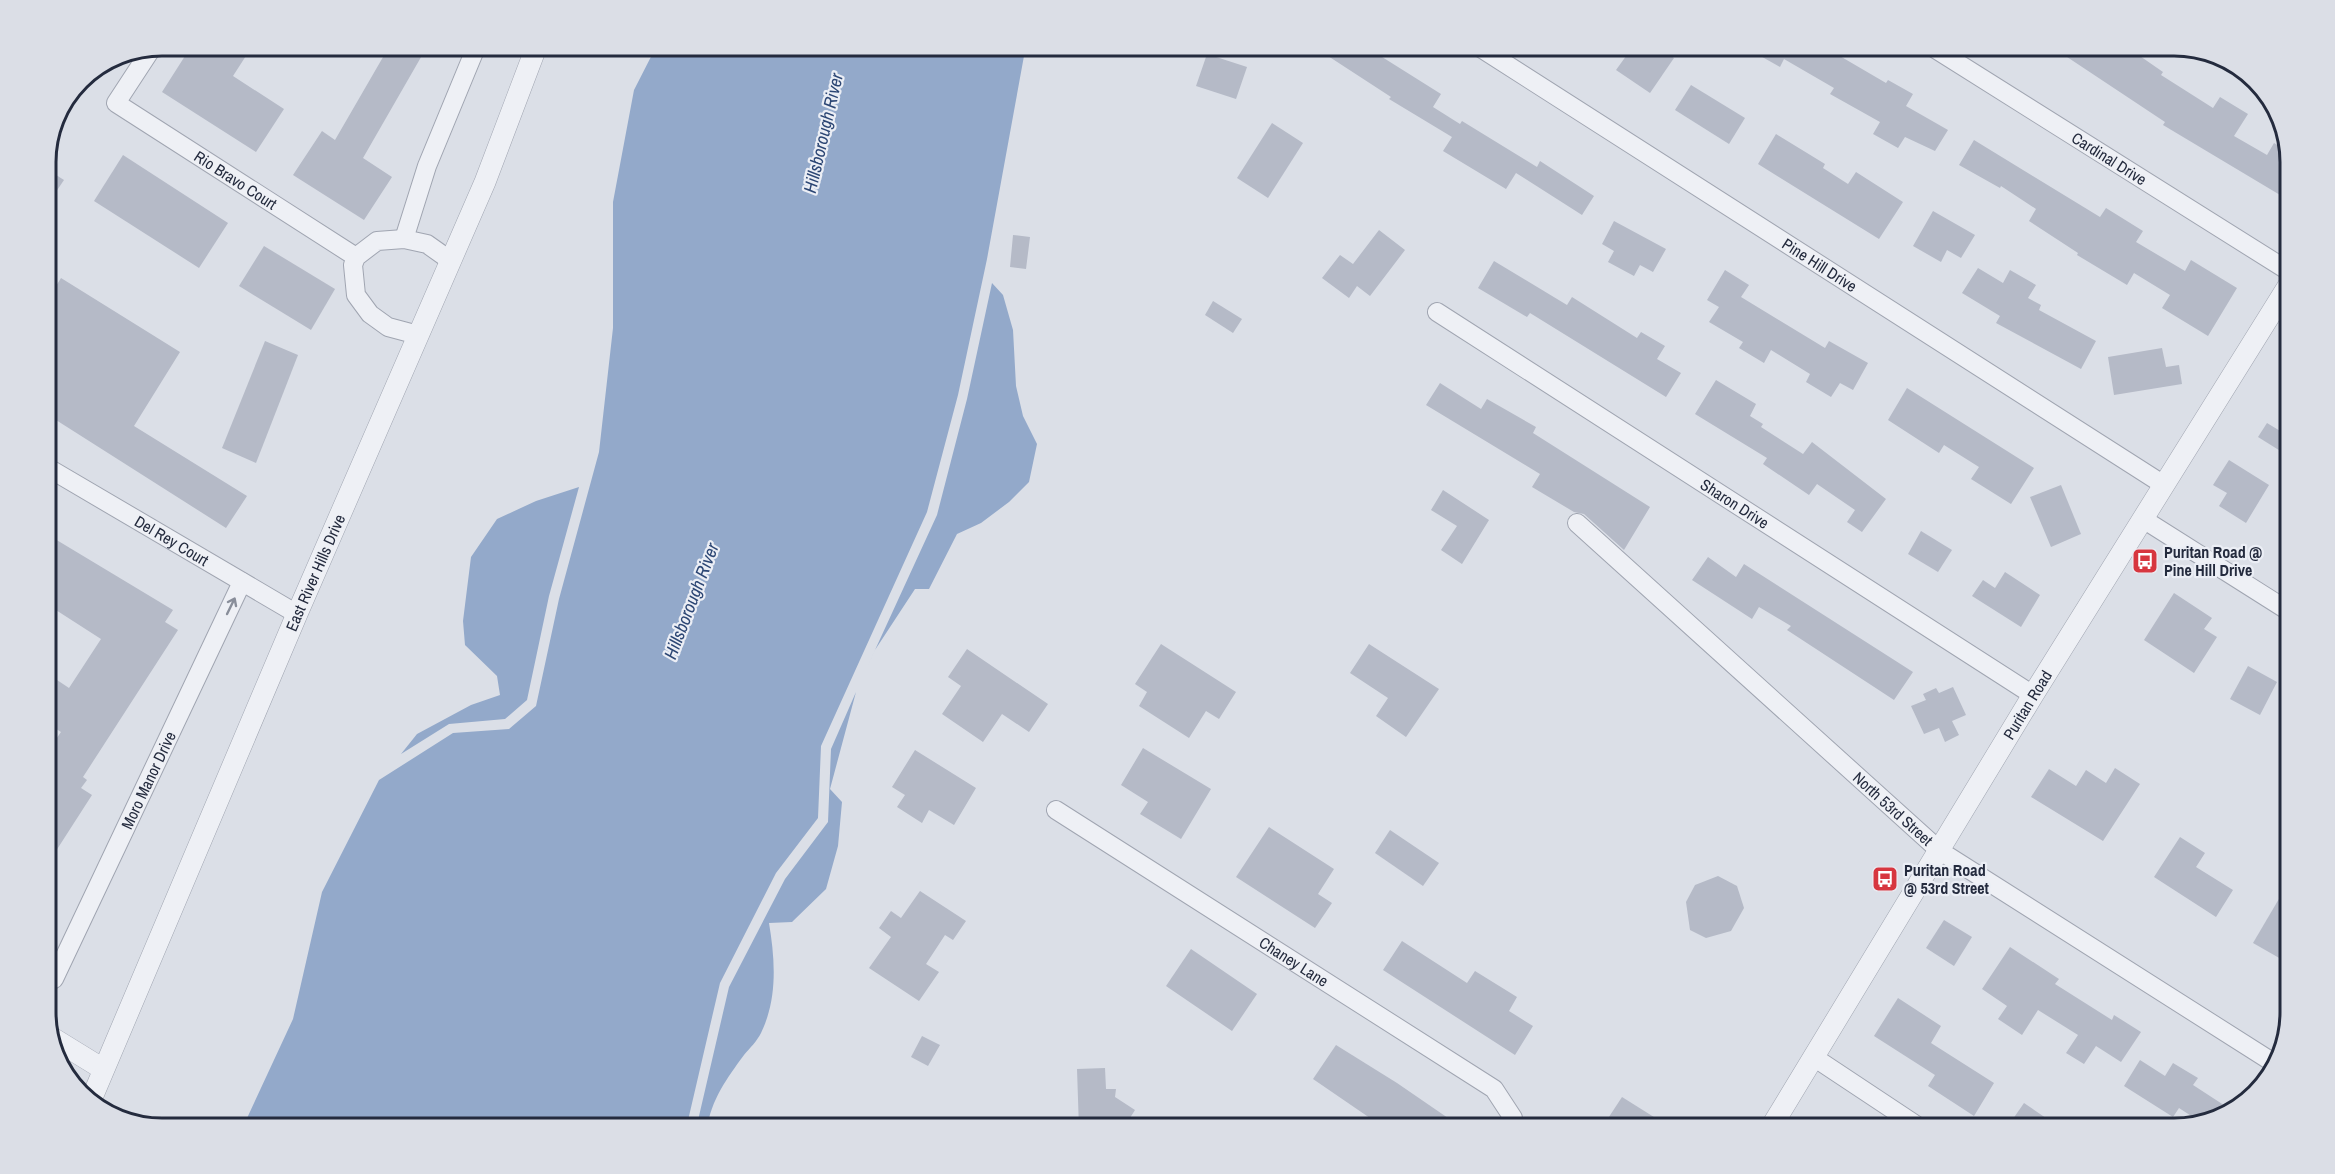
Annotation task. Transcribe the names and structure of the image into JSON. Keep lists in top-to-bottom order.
{
  "streets": {
    "street": [
      "Cardinal Drive",
      "Rio Bravo Court",
      "Pine Hill Drive",
      "Sharon Drive",
      "Del Rey Court",
      "East River Hills Drive",
      "Puritan Road",
      "Moro Manor Drive",
      "North 53rd Street",
      "Chaney Lane"
    ]
  },
  "crossings": [
    ["Rio Bravo Court", "East River Hills Drive"],
    ["Pine Hill Drive", "Puritan Road"],
    ["Sharon Drive", "Puritan Road"],
    ["Del Rey Court", "East River Hills Drive"],
    ["Del Rey Court", "Moro Manor Drive"],
    ["Puritan Road", "North 53rd Street"]
  ],
  "one_way": ["Moro Manor Drive"],
  "water": ["Hillsborough River"],
  "places": {
    "bus stop": ["Puritan Road @ Pine Hill Drive", "Puritan Road @ 53rd Street"]
  }
}
